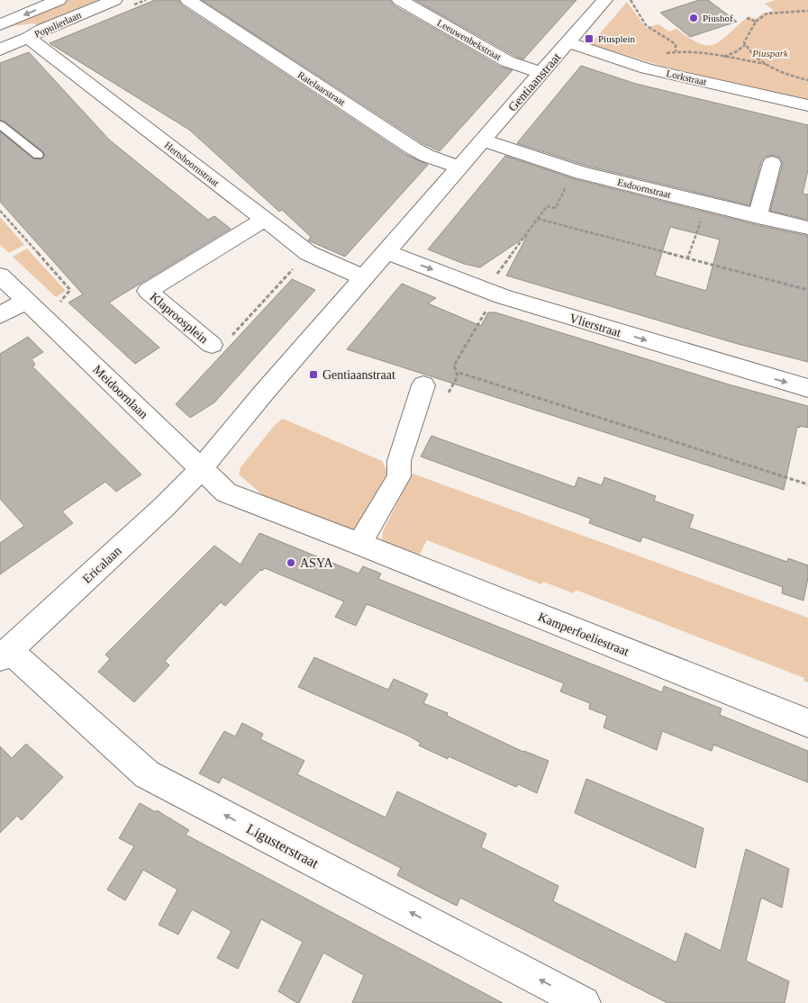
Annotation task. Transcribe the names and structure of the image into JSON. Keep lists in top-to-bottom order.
{
  "streets": {
    "street": [
      "Populierlaan",
      "Leeuwenbekstraat",
      "Lorkstraat",
      "Gentiaanstraat",
      "Ratelaarstraat",
      "Hertshoornstraat",
      "Esdoornstraat",
      "Klaproosplein",
      "Vlierstraat",
      "Meidoornlaan",
      "Ericalaan",
      "Kamperfoeliestraat",
      "Ligusterstraat"
    ]
  },
  "crossings": [
    ["Populierlaan", "Hertshoornstraat"],
    ["Leeuwenbekstraat", "Gentiaanstraat"],
    ["Lorkstraat", "Gentiaanstraat"],
    ["Gentiaanstraat", "Ratelaarstraat"],
    ["Gentiaanstraat", "Hertshoornstraat"],
    ["Gentiaanstraat", "Esdoornstraat"],
    ["Gentiaanstraat", "Vlierstraat"],
    ["Gentiaanstraat", "Meidoornlaan"],
    ["Gentiaanstraat", "Ericalaan"],
    ["Gentiaanstraat", "Kamperfoeliestraat"],
    ["Hertshoornstraat", "Klaproosplein"],
    ["Meidoornlaan", "Ericalaan"],
    ["Meidoornlaan", "Kamperfoeliestraat"],
    ["Ericalaan", "Kamperfoeliestraat"],
    ["Ericalaan", "Ligusterstraat"]
  ],
  "one_way": ["Vlierstraat", "Ligusterstraat"],
  "parks": ["Piuspark"],
  "places": {
    "other": ["Piushof", "ASYA"],
    "transit": ["Piusplein", "Gentiaanstraat"]
  }
}
